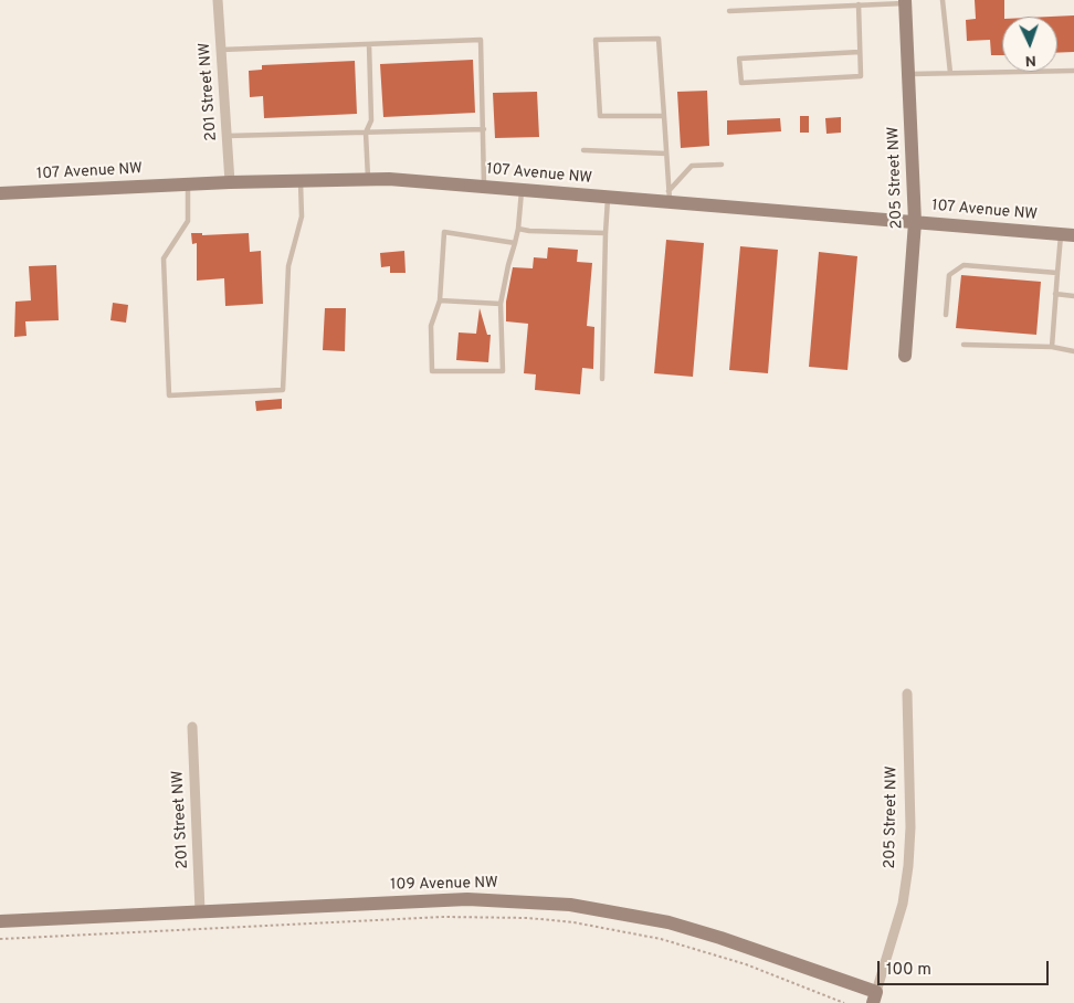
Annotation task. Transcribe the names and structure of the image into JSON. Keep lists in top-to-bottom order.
{
  "streets": {
    "street": [
      "201 Street NW",
      "107 Avenue NW",
      "205 Street NW",
      "109 Avenue NW"
    ]
  },
  "crossings": [
    ["201 Street NW", "107 Avenue NW"],
    ["201 Street NW", "109 Avenue NW"],
    ["107 Avenue NW", "205 Street NW"],
    ["205 Street NW", "109 Avenue NW"]
  ],
  "scale_bar": "100 m",
  "north": "bottom"
}
